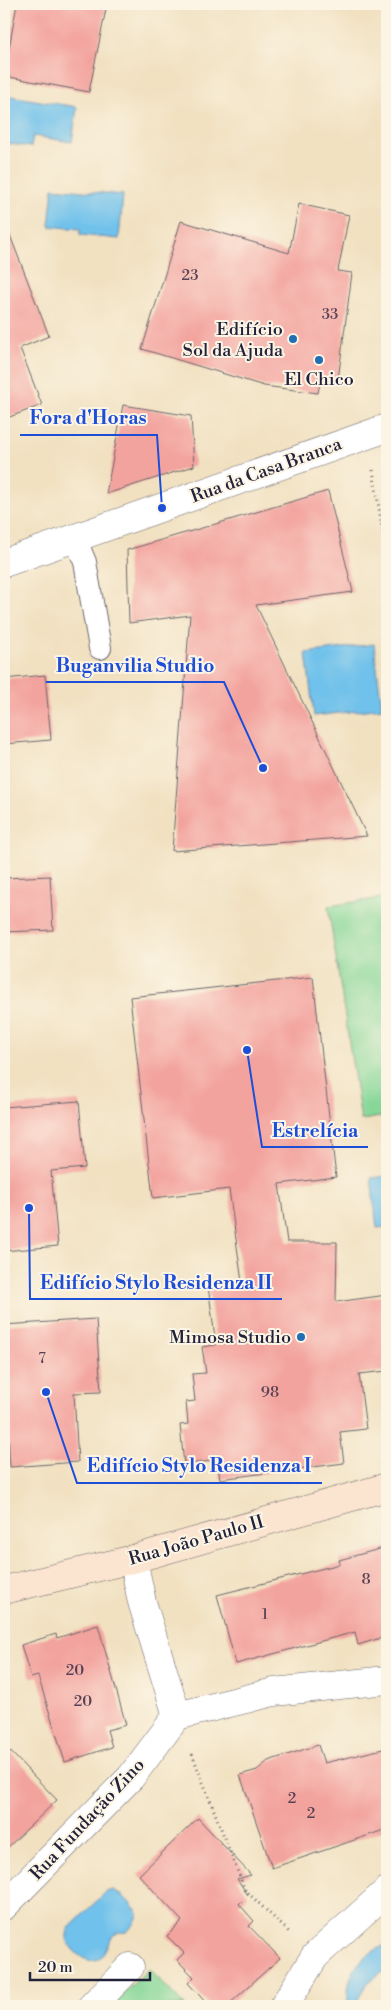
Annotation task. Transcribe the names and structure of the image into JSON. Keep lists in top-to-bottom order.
{
  "streets": {
    "street": ["Rua da Casa Branca", "Rua João Paulo II", "Rua Fundação Zino"]
  },
  "places": [
    "Edifício Sol da Ajuda",
    "El Chico",
    "Fora d'Horas",
    "Buganvilia Studio",
    "Estrelícia",
    "Edifício Stylo Residenza II",
    "Mimosa Studio",
    "Edifício Stylo Residenza I"
  ],
  "house_numbers": [
    "23",
    "33",
    "7",
    "98",
    "8",
    "1",
    "20",
    "20",
    "2",
    "2"
  ],
  "scale_bar": "20 m"
}
